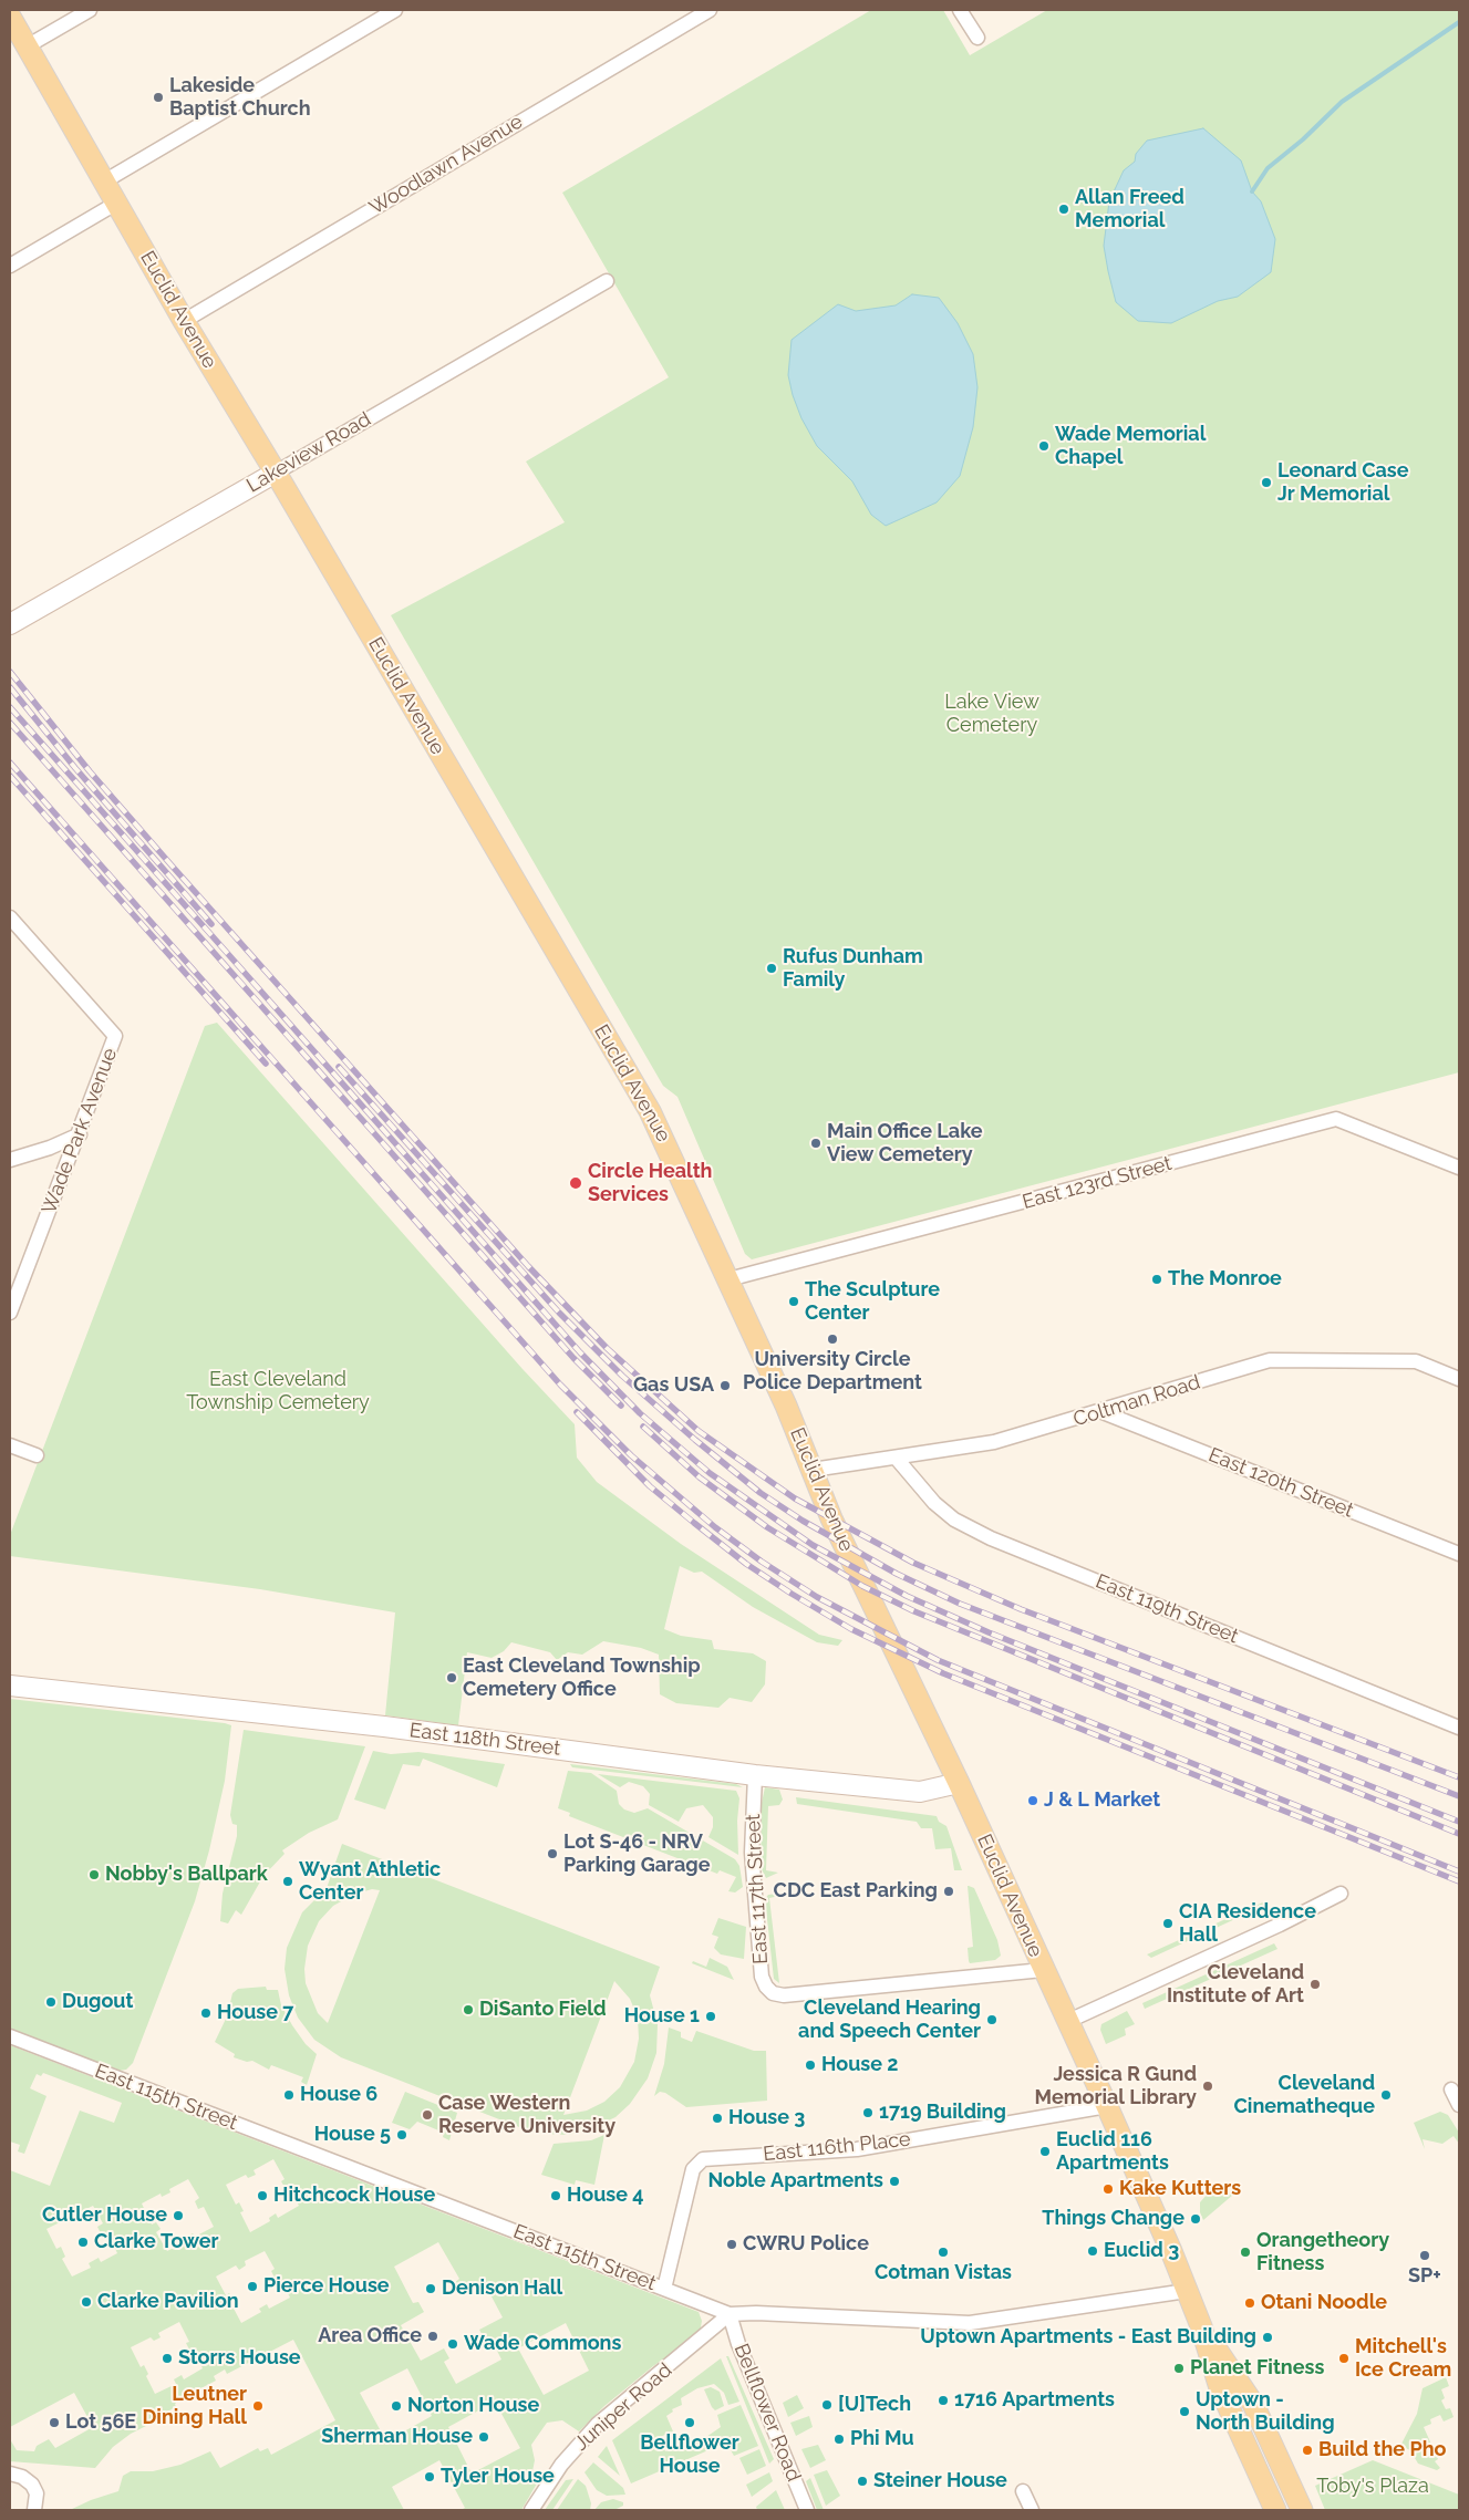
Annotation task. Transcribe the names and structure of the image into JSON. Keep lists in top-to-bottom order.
{
  "streets": {
    "main road": ["Euclid Avenue"],
    "street": [
      "Woodlawn Avenue",
      "Lakeview Road",
      "Wade Park Avenue",
      "East 123rd Street",
      "Coltman Road",
      "East 120th Street",
      "East 119th Street",
      "East 118th Street",
      "East 117th Street",
      "East 115th Street",
      "East 116th Place",
      "Juniper Road",
      "Bellflower Road"
    ]
  },
  "crossings": [
    ["Woodlawn Avenue", "Euclid Avenue"],
    ["Euclid Avenue", "Lakeview Road"],
    ["Euclid Avenue", "East 123rd Street"],
    ["Euclid Avenue", "Coltman Road"],
    ["Euclid Avenue", "East 118th Street"],
    ["Euclid Avenue", "East 117th Street"],
    ["Euclid Avenue", "East 115th Street"],
    ["Euclid Avenue", "East 116th Place"],
    ["Coltman Road", "East 120th Street"],
    ["Coltman Road", "East 119th Street"],
    ["East 118th Street", "East 117th Street"],
    ["East 115th Street", "East 116th Place"],
    ["East 115th Street", "Juniper Road"],
    ["East 115th Street", "Bellflower Road"],
    ["Juniper Road", "Bellflower Road"]
  ],
  "parks": ["Lake View Cemetery", "East Cleveland Township Cemetery", "Toby's Plaza"],
  "places": [
    "Lakeside Baptist Church",
    "Allan Freed Memorial",
    "Wade Memorial Chapel",
    "Leonard Case Jr Memorial",
    "Rufus Dunham Family",
    "Main Office Lake View Cemetery",
    "Circle Health Services",
    "The Monroe",
    "The Sculpture Center",
    "University Circle Police Department",
    "Gas USA",
    "East Cleveland Township Cemetery Office",
    "J & L Market",
    "Lot S-46 - NRV Parking Garage",
    "Nobby's Ballpark",
    "Wyant Athletic Center",
    "CDC East Parking",
    "CIA Residence Hall",
    "Cleveland Institute of Art",
    "Dugout",
    "DiSanto Field",
    "House 7",
    "House 1",
    "Cleveland Hearing and Speech Center",
    "House 2",
    "Jessica R Gund Memorial Library",
    "House 6",
    "Cleveland Cinematheque",
    "1719 Building",
    "Case Western Reserve University",
    "House 3",
    "House 5",
    "Euclid 116 Apartments",
    "Noble Apartments",
    "Kake Kutters",
    "Hitchcock House",
    "House 4",
    "Cutler House",
    "Things Change",
    "Clarke Tower",
    "CWRU Police",
    "Euclid 3",
    "Cotman Vistas",
    "Orangetheory Fitness",
    "SP+",
    "Pierce House",
    "Denison Hall",
    "Clarke Pavilion",
    "Otani Noodle",
    "Area Office",
    "Uptown Apartments - East Building",
    "Wade Commons",
    "Storrs House",
    "Mitchell's Ice Cream",
    "Planet Fitness",
    "1716 Apartments",
    "[U]Tech",
    "Leutner Dining Hall",
    "Norton House",
    "Uptown - North Building",
    "Lot 56E",
    "Bellflower House",
    "Sherman House",
    "Phi Mu",
    "Build the Pho",
    "Tyler House",
    "Steiner House"
  ]
}
